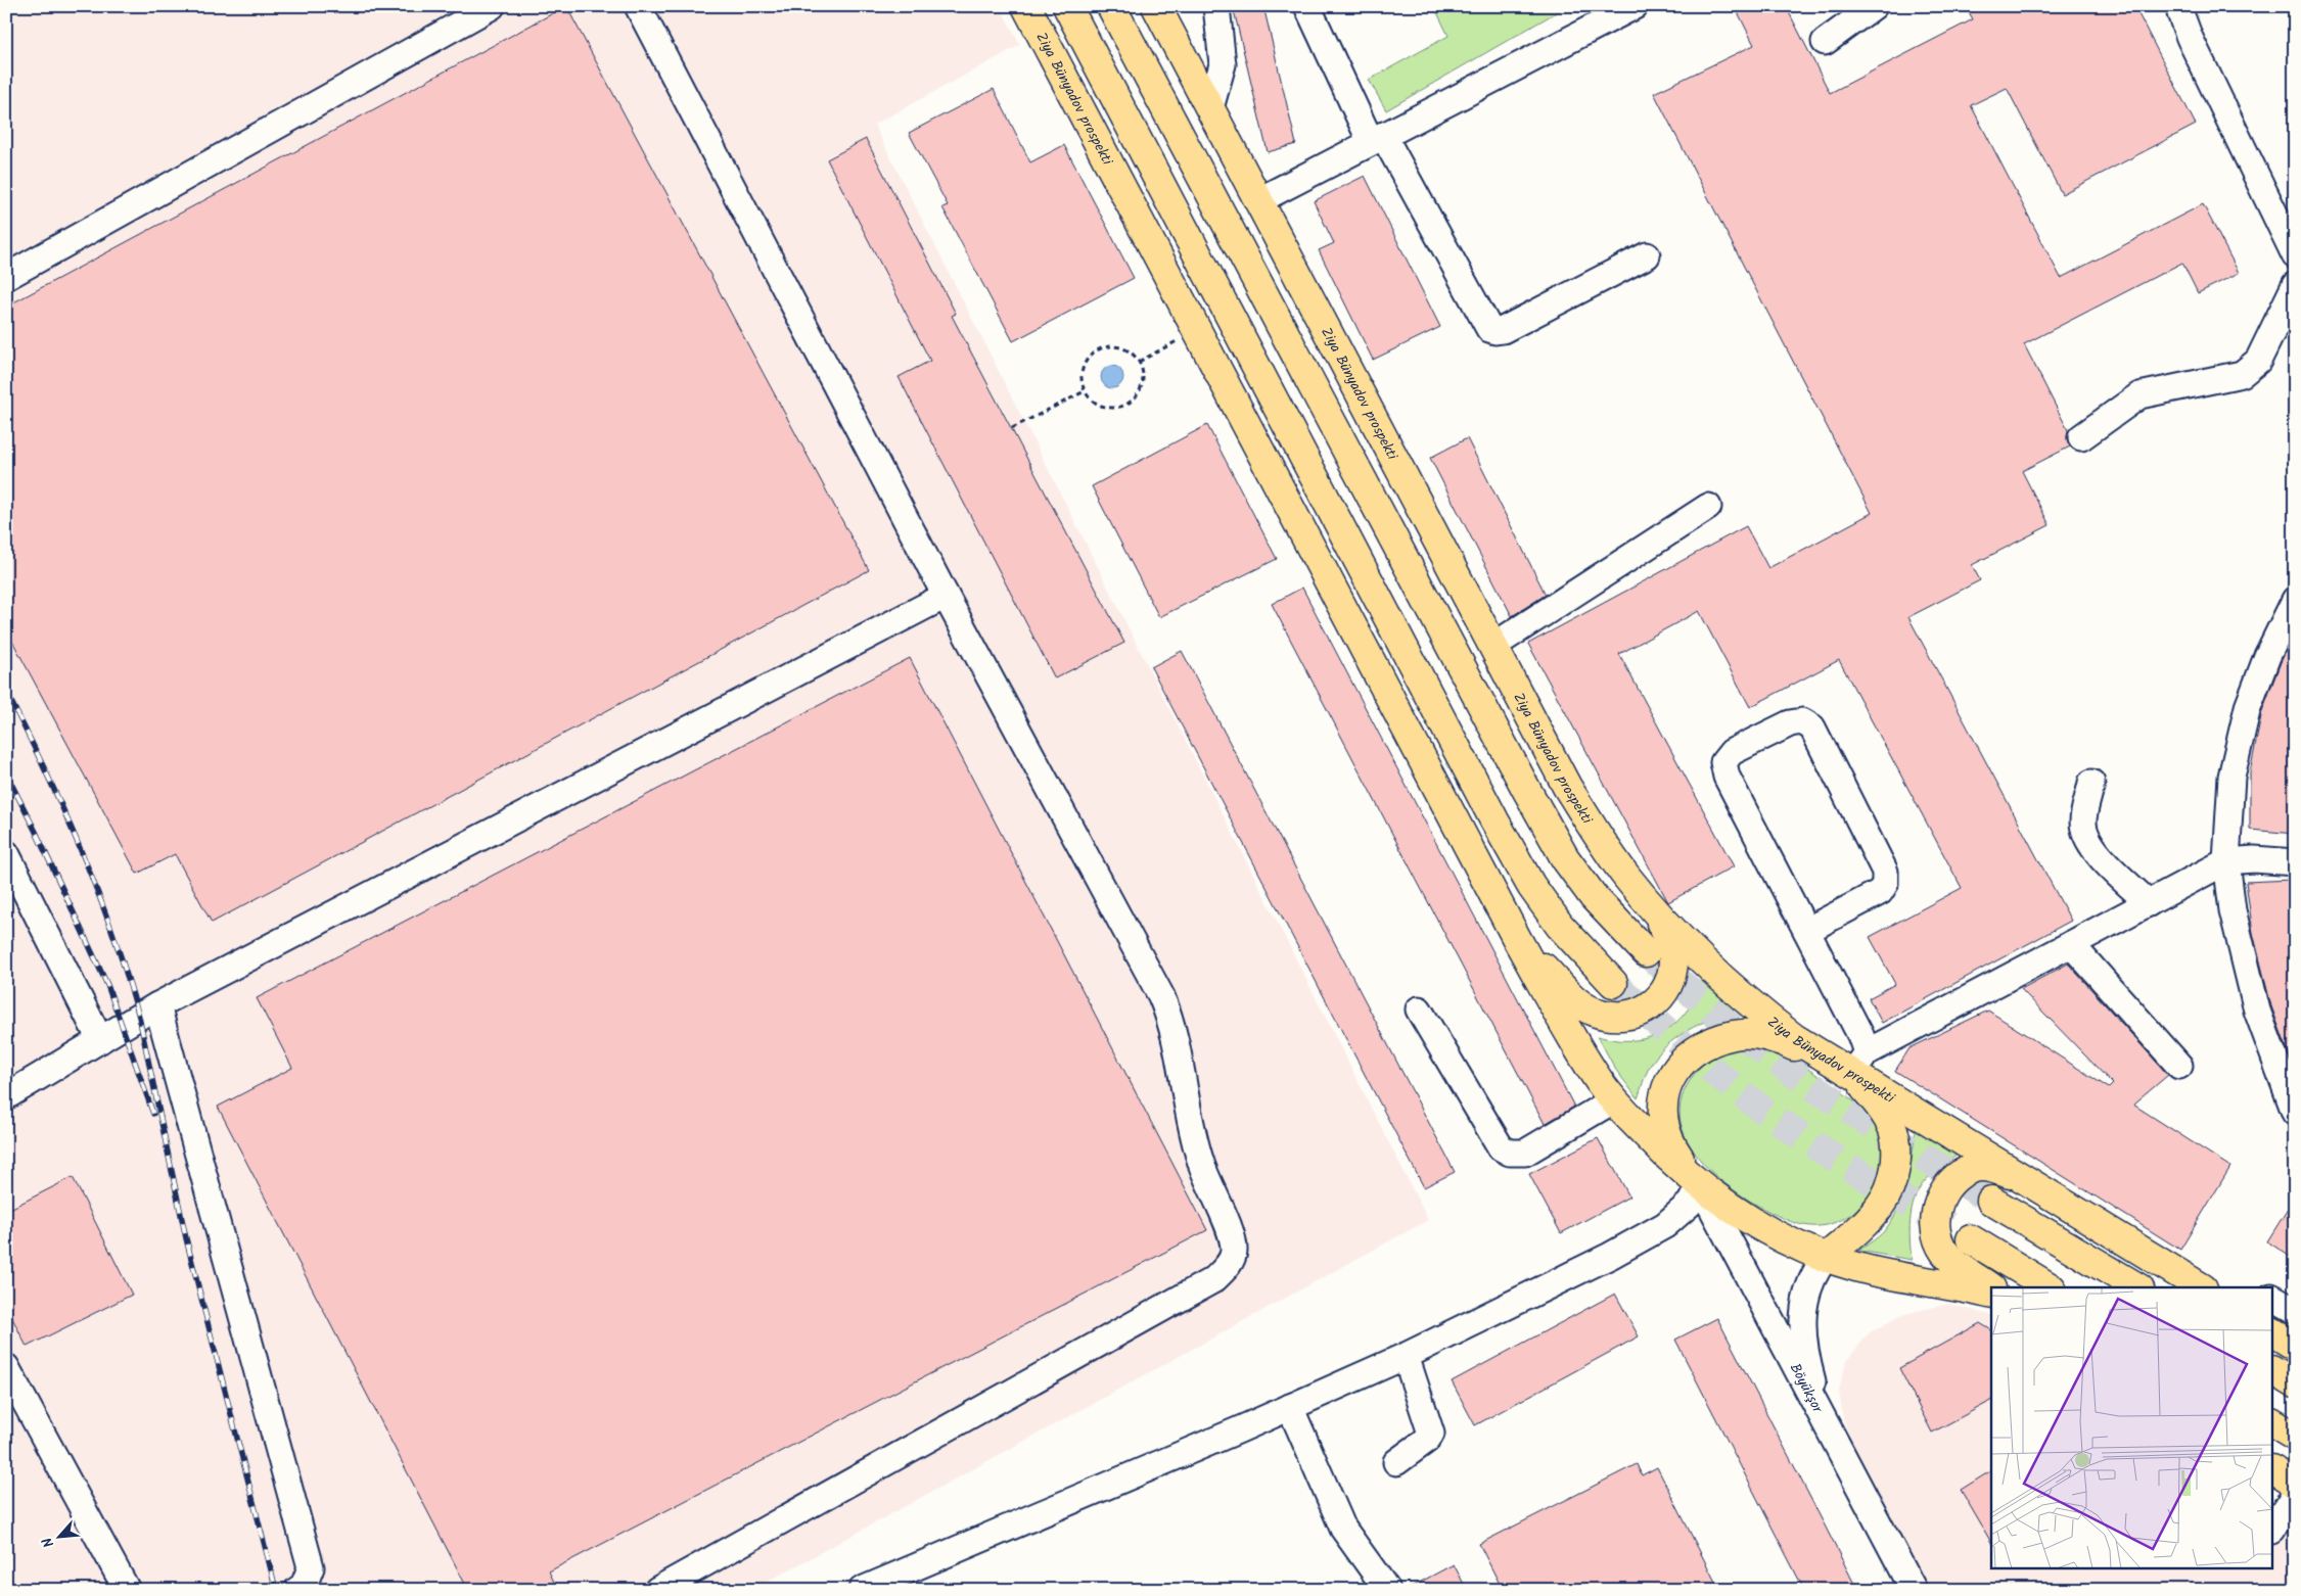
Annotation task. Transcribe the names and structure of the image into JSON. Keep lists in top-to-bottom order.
{
  "streets": {
    "main road": ["Ziya Bünyadov prospekti"],
    "street": ["Böyükşor"]
  },
  "crossings": [
    ["Ziya Bünyadov prospekti", "Böyükşor"]
  ],
  "north": "bottom left"
}
